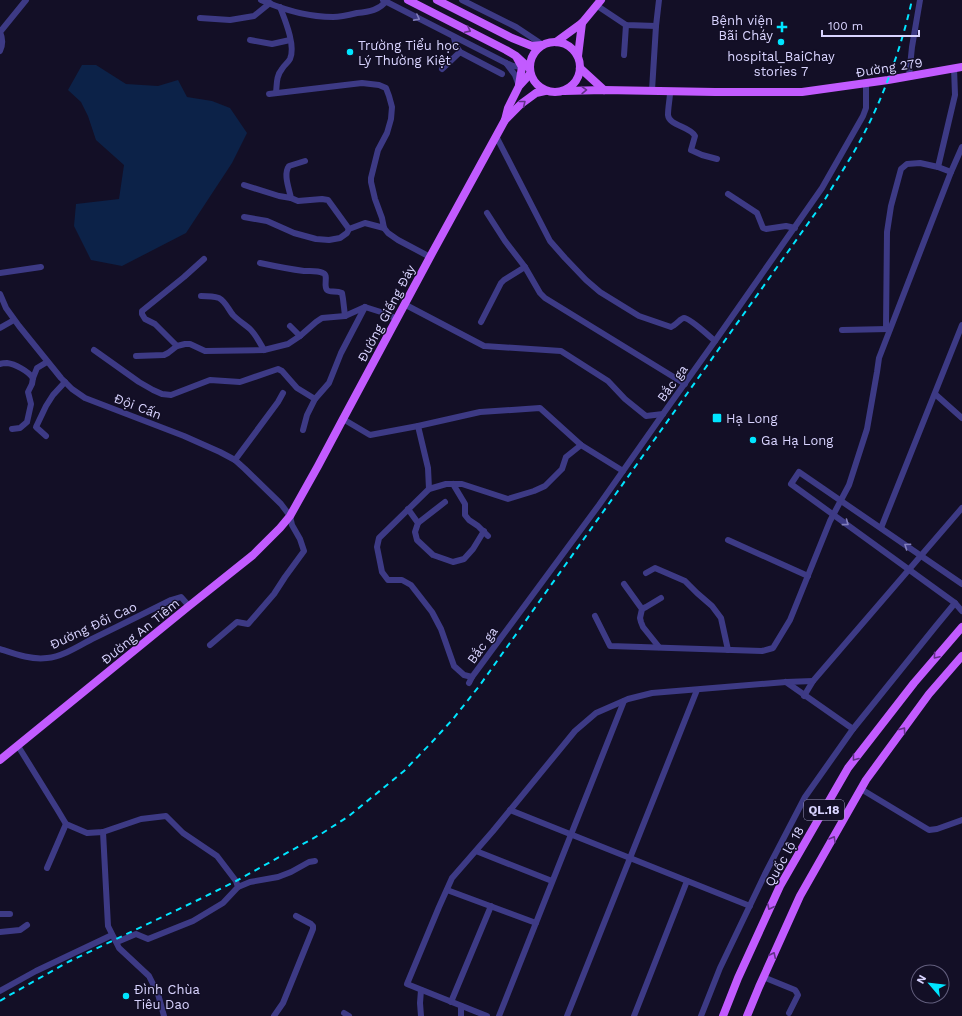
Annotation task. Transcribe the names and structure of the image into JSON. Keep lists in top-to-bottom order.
{
  "streets": {
    "main road": [
      "Đường 279",
      "Đường Giếng Đáy",
      "Đường An Tiêm",
      "QL.18",
      "Quốc lộ 18"
    ],
    "street": ["Bắc ga", "Đội Cấn", "Đường Đồi Cao"]
  },
  "crossings": [
    ["Đường 279", "Đường Giếng Đáy"],
    ["Đường 279", "Bắc ga"],
    ["Đường Giếng Đáy", "Đội Cấn"],
    ["Đường Giếng Đáy", "Đường An Tiêm"],
    ["Đội Cấn", "Đường An Tiêm"],
    ["Đường Đồi Cao", "Đường An Tiêm"]
  ],
  "places": {
    "health": ["Bệnh viện Bãi Cháy"],
    "other": [
      "hospital_BaiChay stories 7",
      "Trường Tiểu học Lý Thường Kiệt",
      "Ga Hạ Long",
      "Đình Chùa Tiêu Dao"
    ],
    "transit": ["Hạ Long"]
  },
  "scale_bar": "100 m",
  "north": "top left"
}
